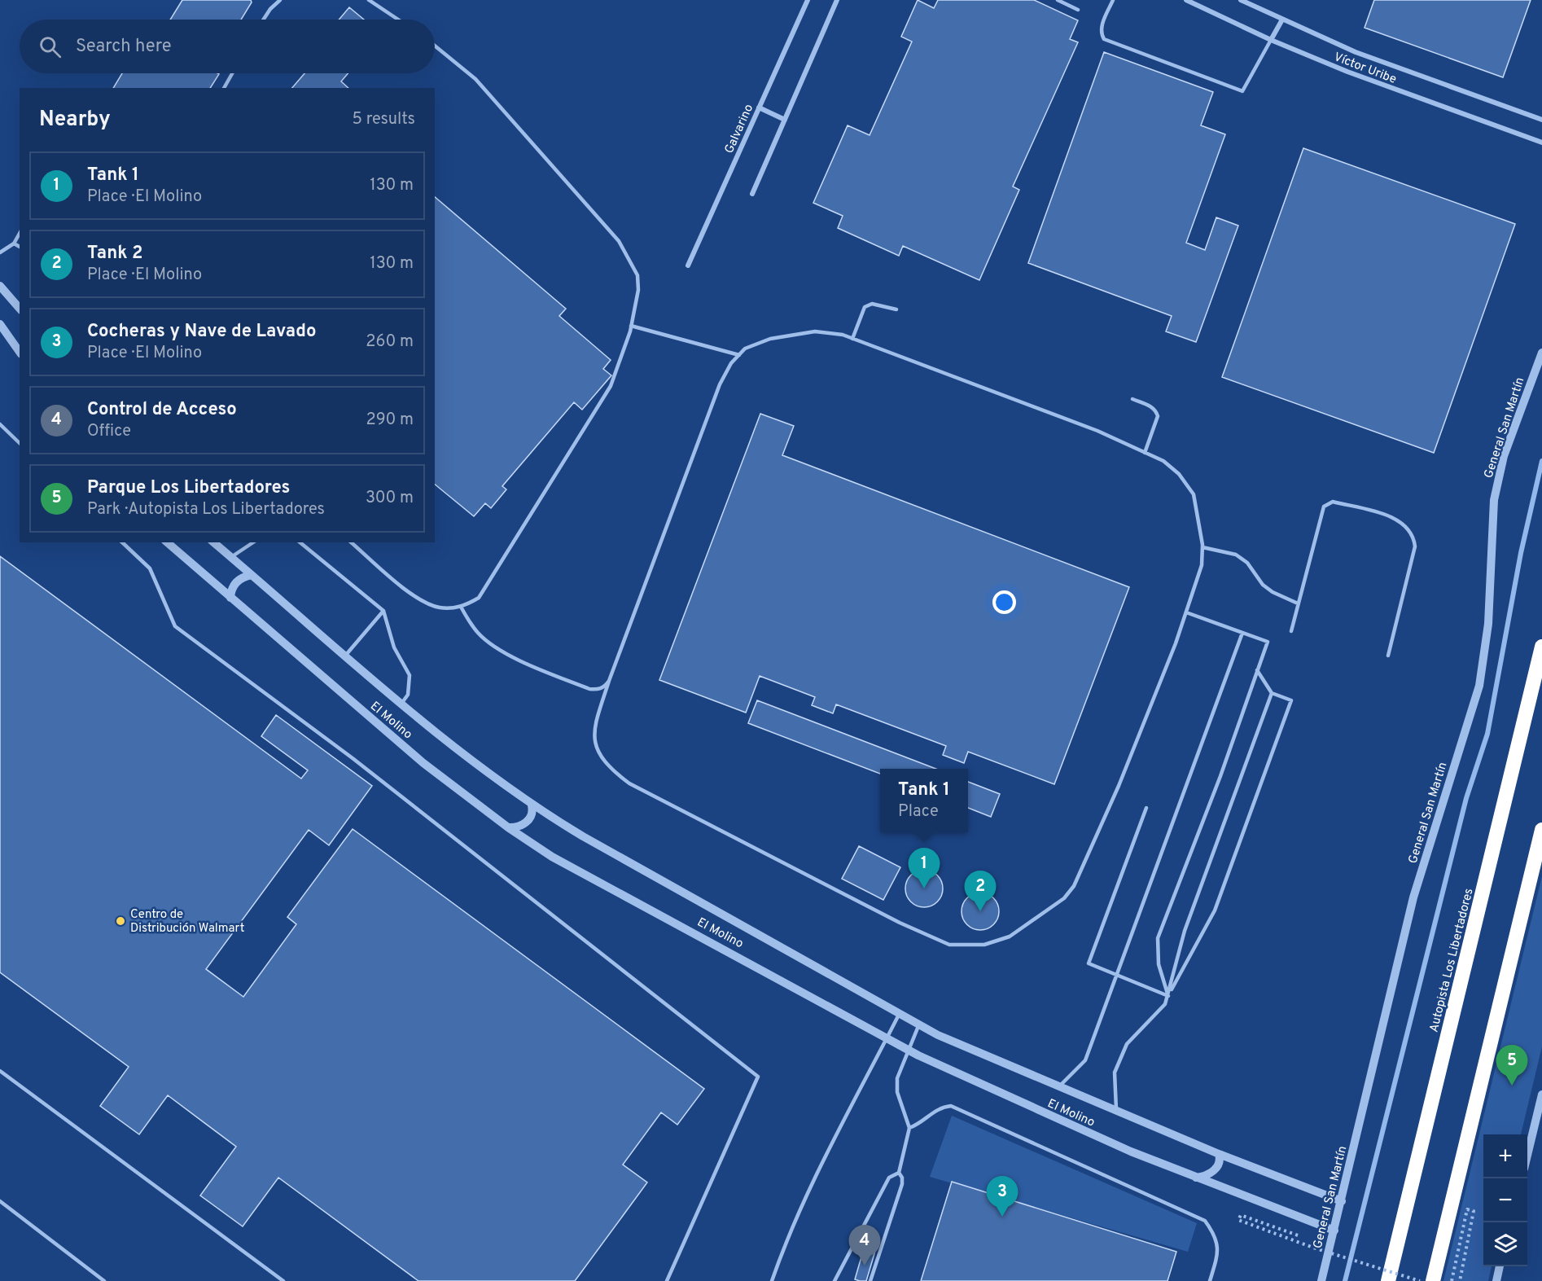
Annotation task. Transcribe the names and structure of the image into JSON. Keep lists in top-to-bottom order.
{
  "streets": {
    "highway": ["Autopista Los Libertadores"],
    "street": [
      "Víctor Uribe",
      "Galvarino",
      "General San Martín",
      "El Molino"
    ]
  },
  "crossings": [
    ["General San Martín", "El Molino"]
  ],
  "places": ["Centro de Distribución Walmart"],
  "page": {
    "search": "Search here",
    "heading": ["Nearby", "5 results"],
    "list": [
      {
        "mark": "1",
        "name": "Tank 1",
        "note": "Place · El Molino",
        "value": "130 m"
      },
      {
        "mark": "2",
        "name": "Tank 2",
        "note": "Place · El Molino",
        "value": "130 m"
      },
      {
        "mark": "3",
        "name": "Cocheras y Nave de Lavado",
        "note": "Place · El Molino",
        "value": "260 m"
      },
      {
        "mark": "4",
        "name": "Control de Acceso",
        "note": "Office",
        "value": "290 m"
      },
      {
        "mark": "5",
        "name": "Parque Los Libertadores",
        "note": "Park · Autopista Los Libertadores",
        "value": "300 m"
      }
    ],
    "popup": ["Tank 1", "Place"],
    "pins": [
      "1",
      "2",
      "5",
      "3",
      "4"
    ],
    "map_buttons": ["+", "−"]
  }
}
